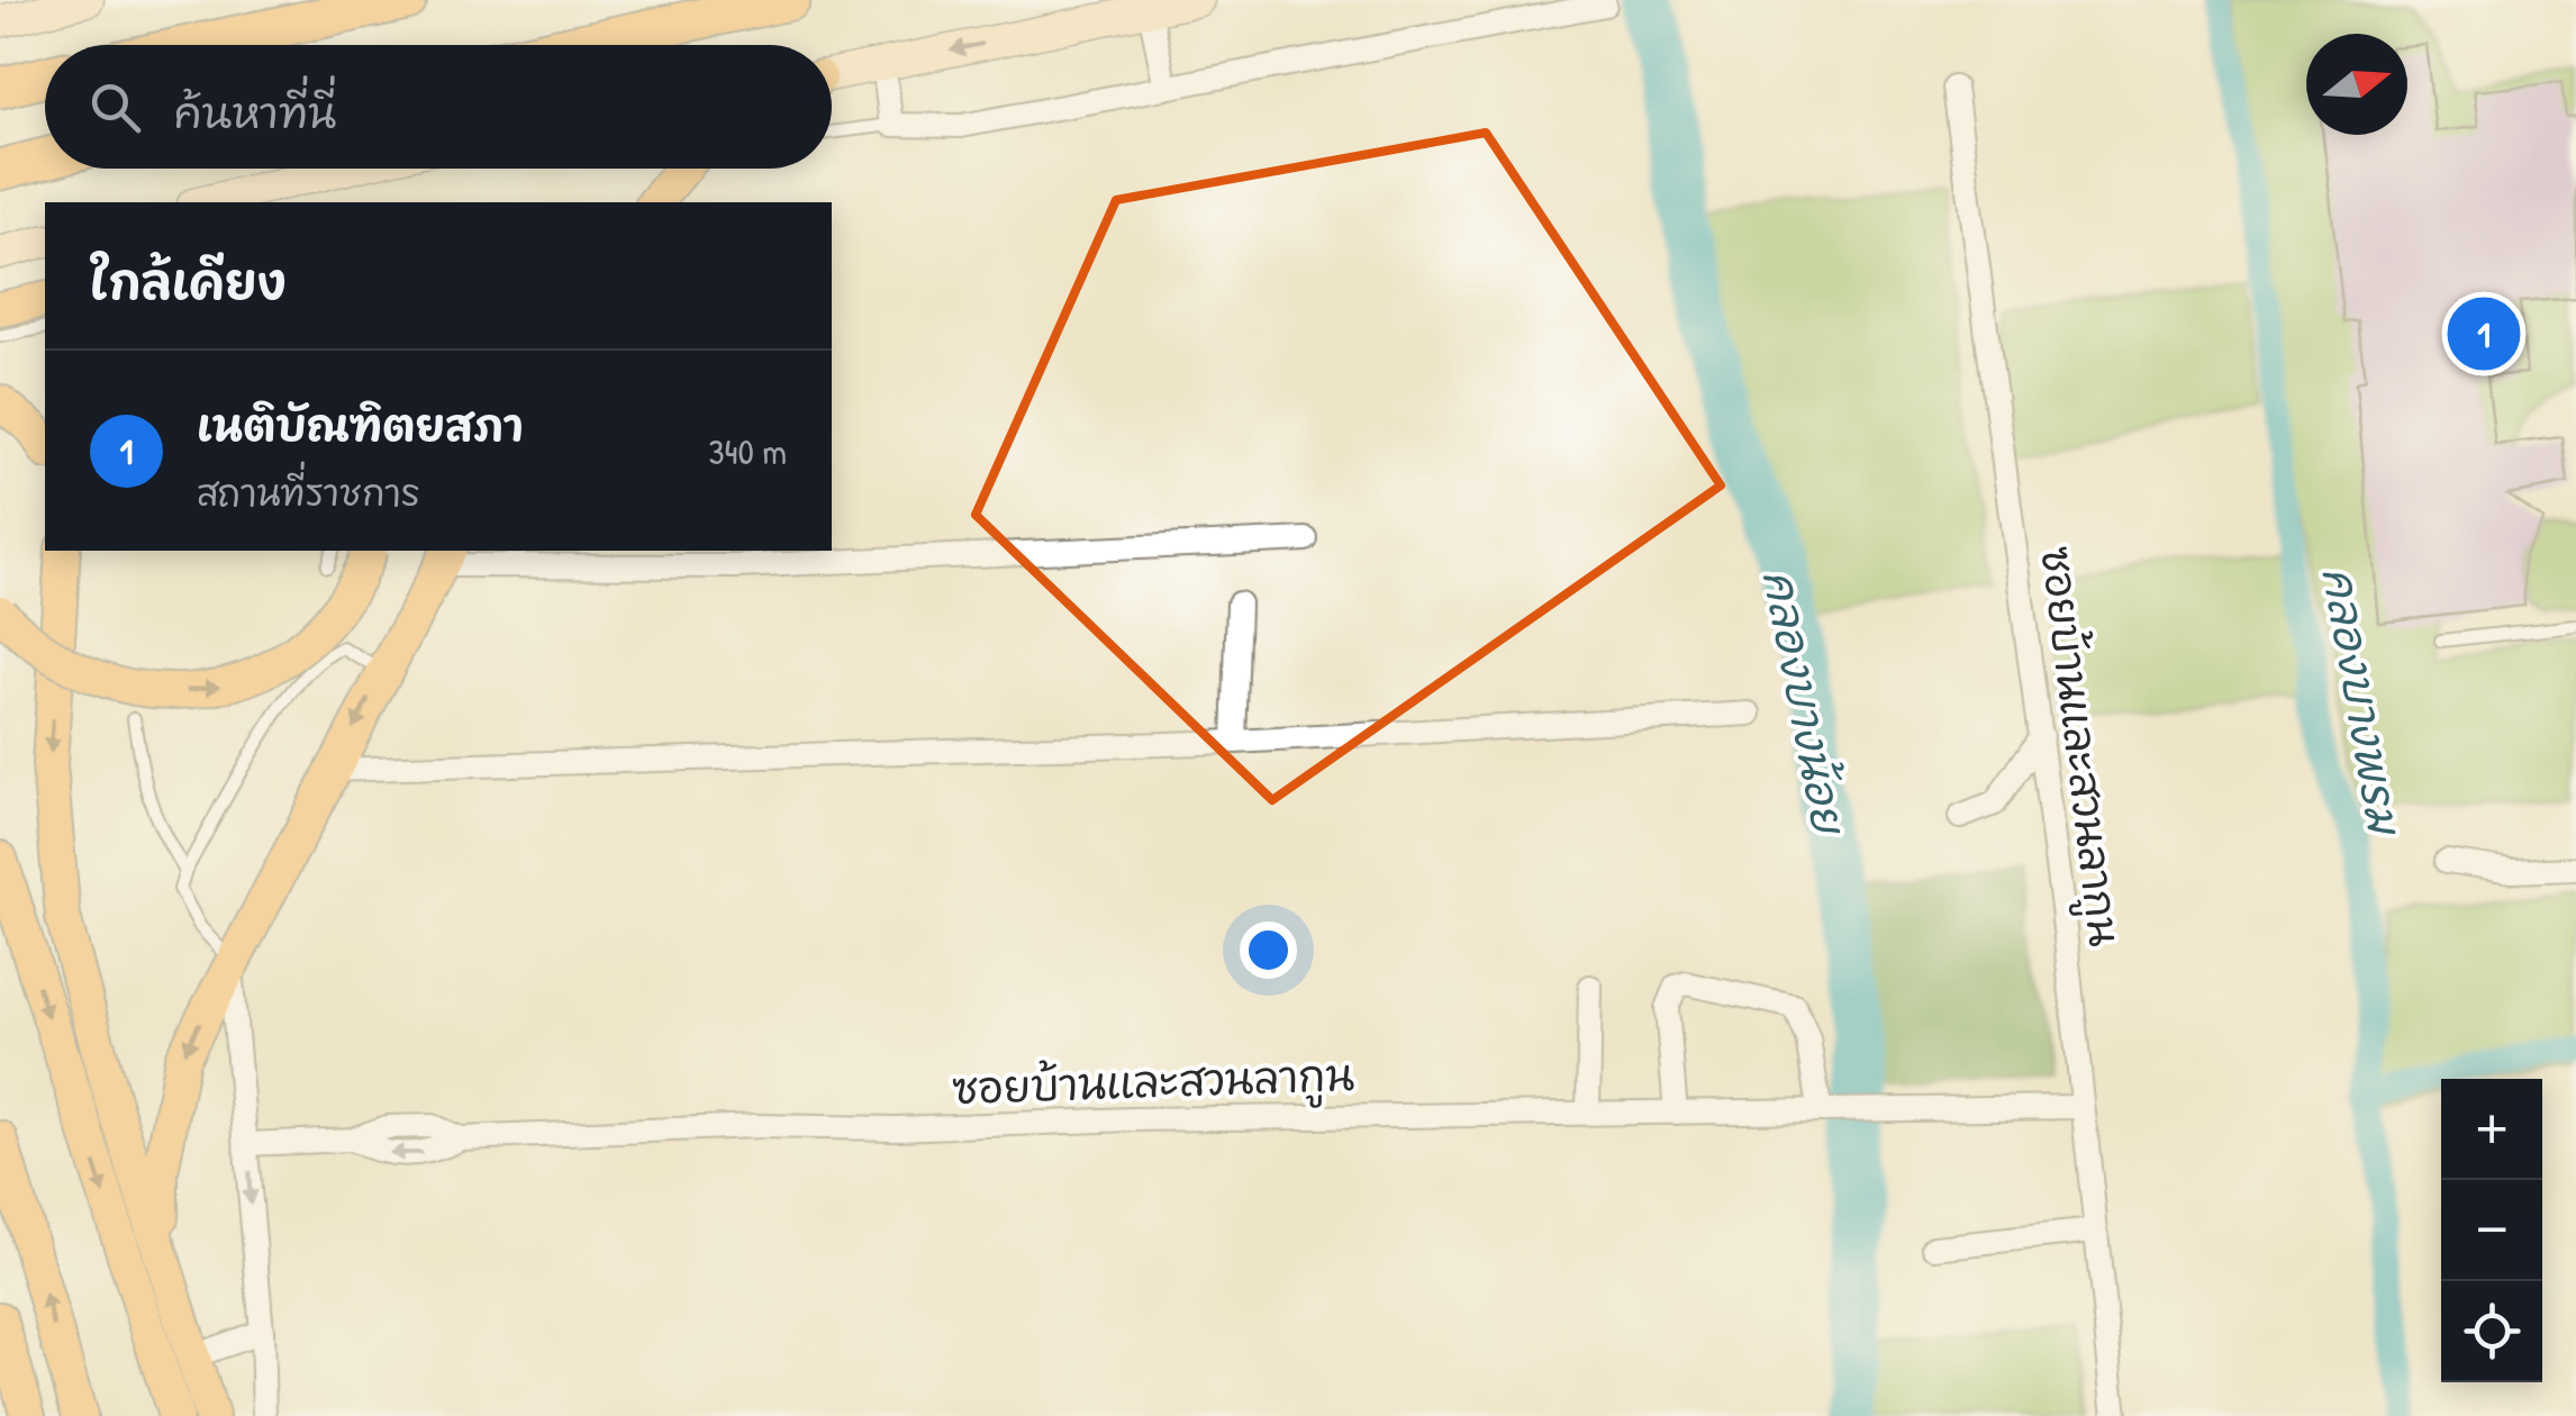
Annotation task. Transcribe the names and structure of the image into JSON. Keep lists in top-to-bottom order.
{
  "streets": {
    "street": ["ซอยบ้านและสวนลากูน"]
  },
  "water": ["คลองบางพรม", "คลองบางน้อย"],
  "north": "right",
  "page": {
    "search": "ค้นหาที่นี่",
    "heading": "ใกล้เคียง",
    "pins": "1",
    "list": [
      {
        "mark": "1",
        "name": "เนติบัณฑิตยสภา",
        "note": "สถานที่ราชการ",
        "value": "340 m"
      }
    ],
    "map_buttons": ["+", "−"]
  }
}
